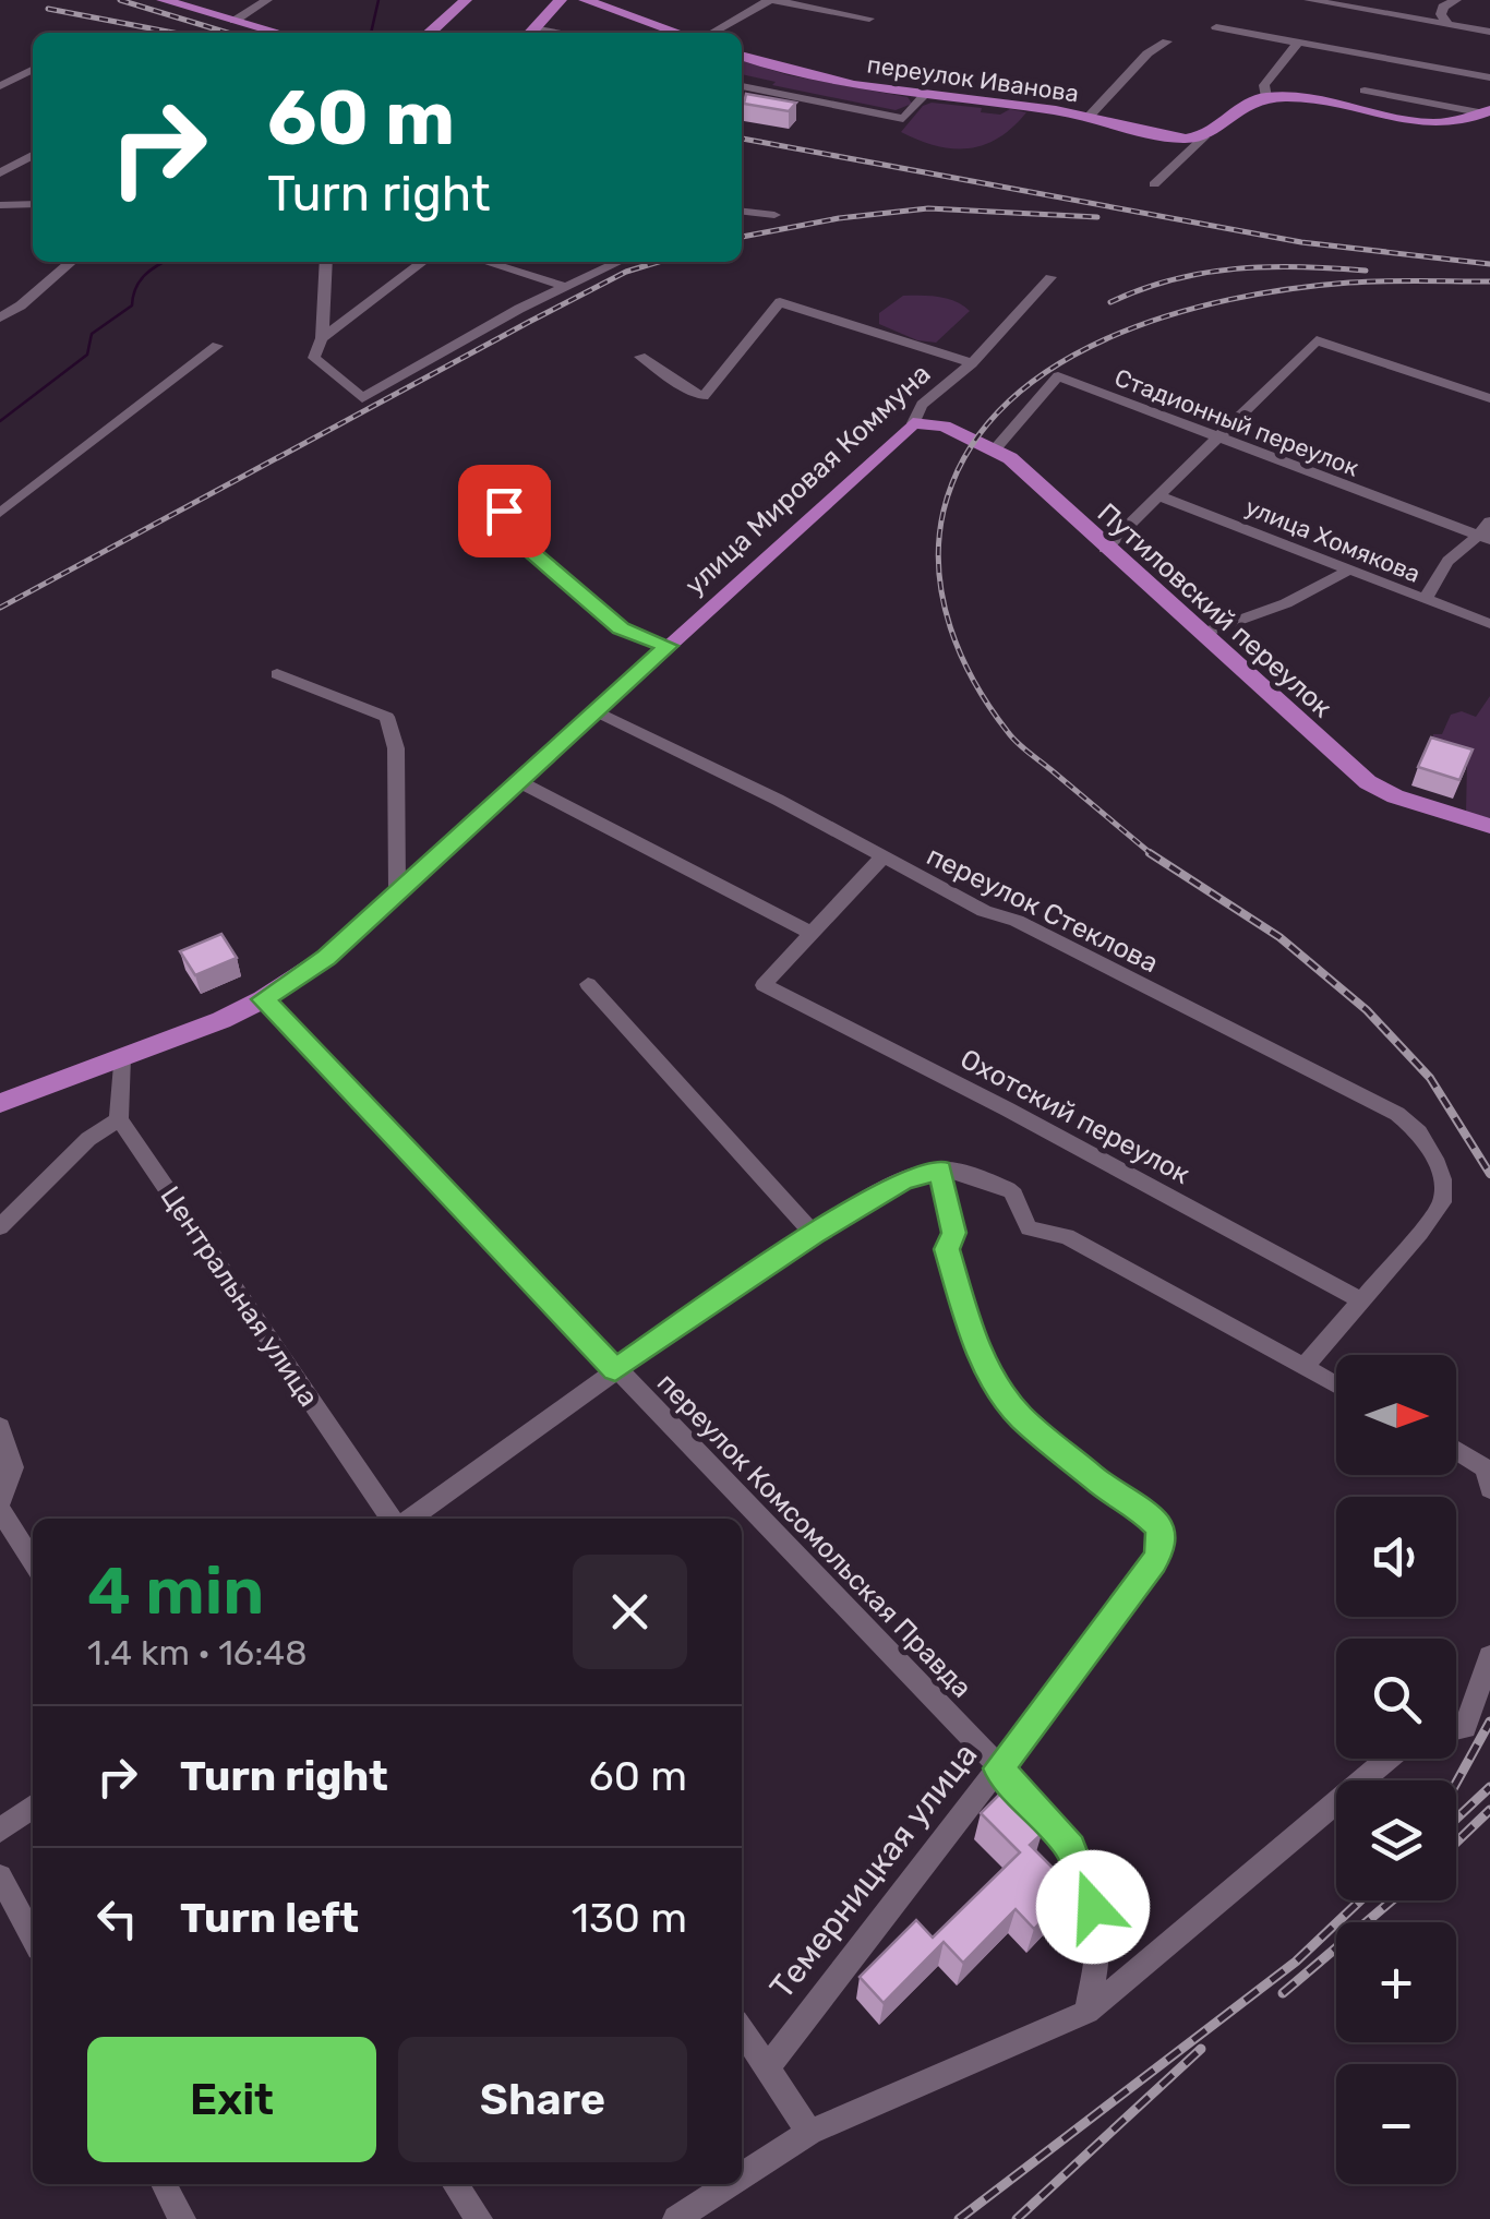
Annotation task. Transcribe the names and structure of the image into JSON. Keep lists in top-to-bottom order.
{
  "streets": {
    "main road": ["переулок Иванова", "улица Мировая Коммуна", "Путиловский переулок"],
    "street": [
      "Стадионный переулок",
      "улица Хомякова",
      "переулок Стеклова",
      "Охотский переулок",
      "Центральная улица",
      "переулок Комсомольская Правда",
      "Темерницкая улица"
    ]
  },
  "crossings": [
    ["Стадионный переулок", "Путиловский переулок"],
    ["улица Мировая Коммуна", "Путиловский переулок"],
    ["улица Мировая Коммуна", "переулок Стеклова"],
    ["улица Мировая Коммуна", "переулок Комсомольская Правда"],
    ["переулок Стеклова", "Охотский переулок"],
    ["переулок Комсомольская Правда", "Темерницкая улица"]
  ],
  "north": "right",
  "page": {
    "turn": ["60 m", "Turn right"],
    "map_buttons": ["+", "−"],
    "heading": ["4 min", "1.4 km · 16:48"],
    "list": [
      {
        "name": "Turn right",
        "value": "60 m"
      },
      {
        "name": "Turn left",
        "value": "130 m"
      }
    ],
    "buttons": ["Exit", "Share"]
  }
}
